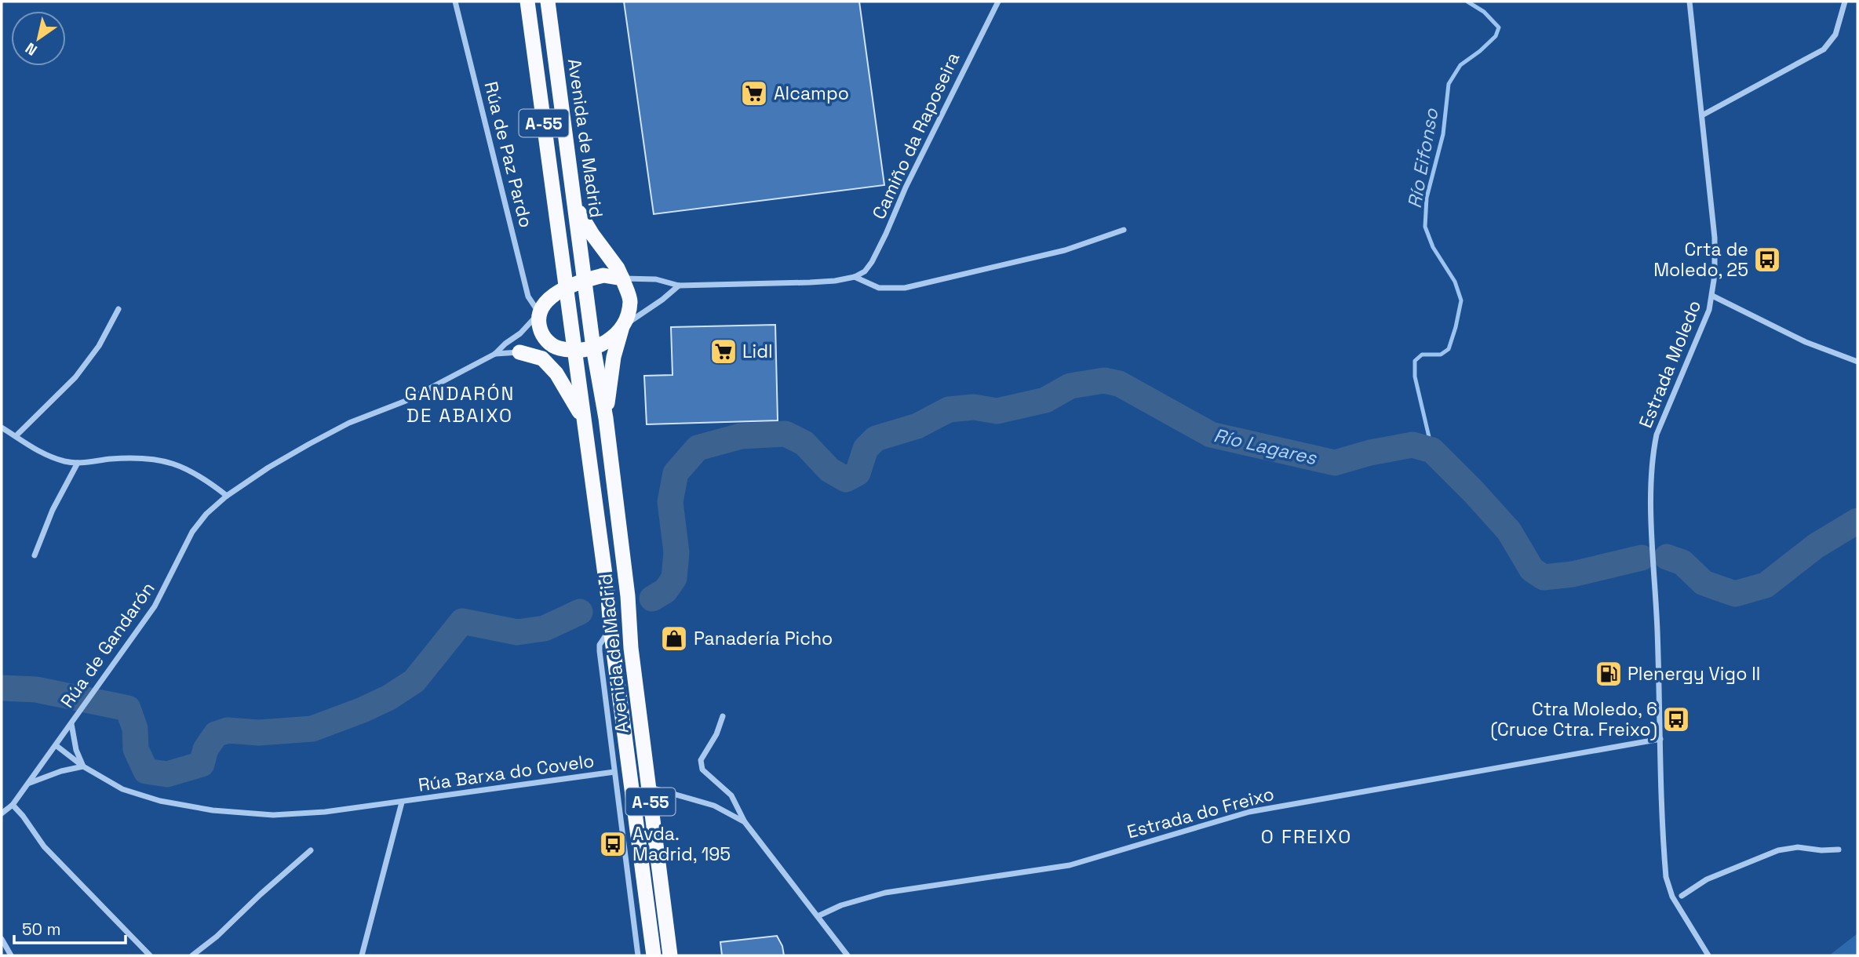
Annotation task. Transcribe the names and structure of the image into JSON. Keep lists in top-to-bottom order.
{
  "streets": {
    "highway": ["A-55", "Avenida de Madrid"],
    "street": [
      "Camiño da Raposeira",
      "Rúa de Paz Pardo",
      "Estrada Moledo",
      "Rúa de Gandarón",
      "Rúa Barxa do Covelo",
      "Estrada do Freixo"
    ]
  },
  "crossings": [
    ["A-55", "Avenida de Madrid"],
    ["Rúa de Paz Pardo", "Rúa de Gandarón"],
    ["Estrada Moledo", "Estrada do Freixo"],
    ["Rúa de Gandarón", "Rúa Barxa do Covelo"]
  ],
  "districts": ["GANDARÓN DE ABAIXO", "O FREIXO"],
  "water": ["Río Eifonso", "Río Lagares"],
  "places": {
    "supermarket": ["Alcampo", "Lidl"],
    "bus stop": ["Crta de Moledo, 25", "Ctra Moledo, 6 (Cruce Ctra. Freixo)", "Avda. Madrid, 195"],
    "shop": ["Panadería Picho"],
    "fuel station": ["Plenergy Vigo II"]
  },
  "scale_bar": "50 m",
  "north": "bottom left"
}
